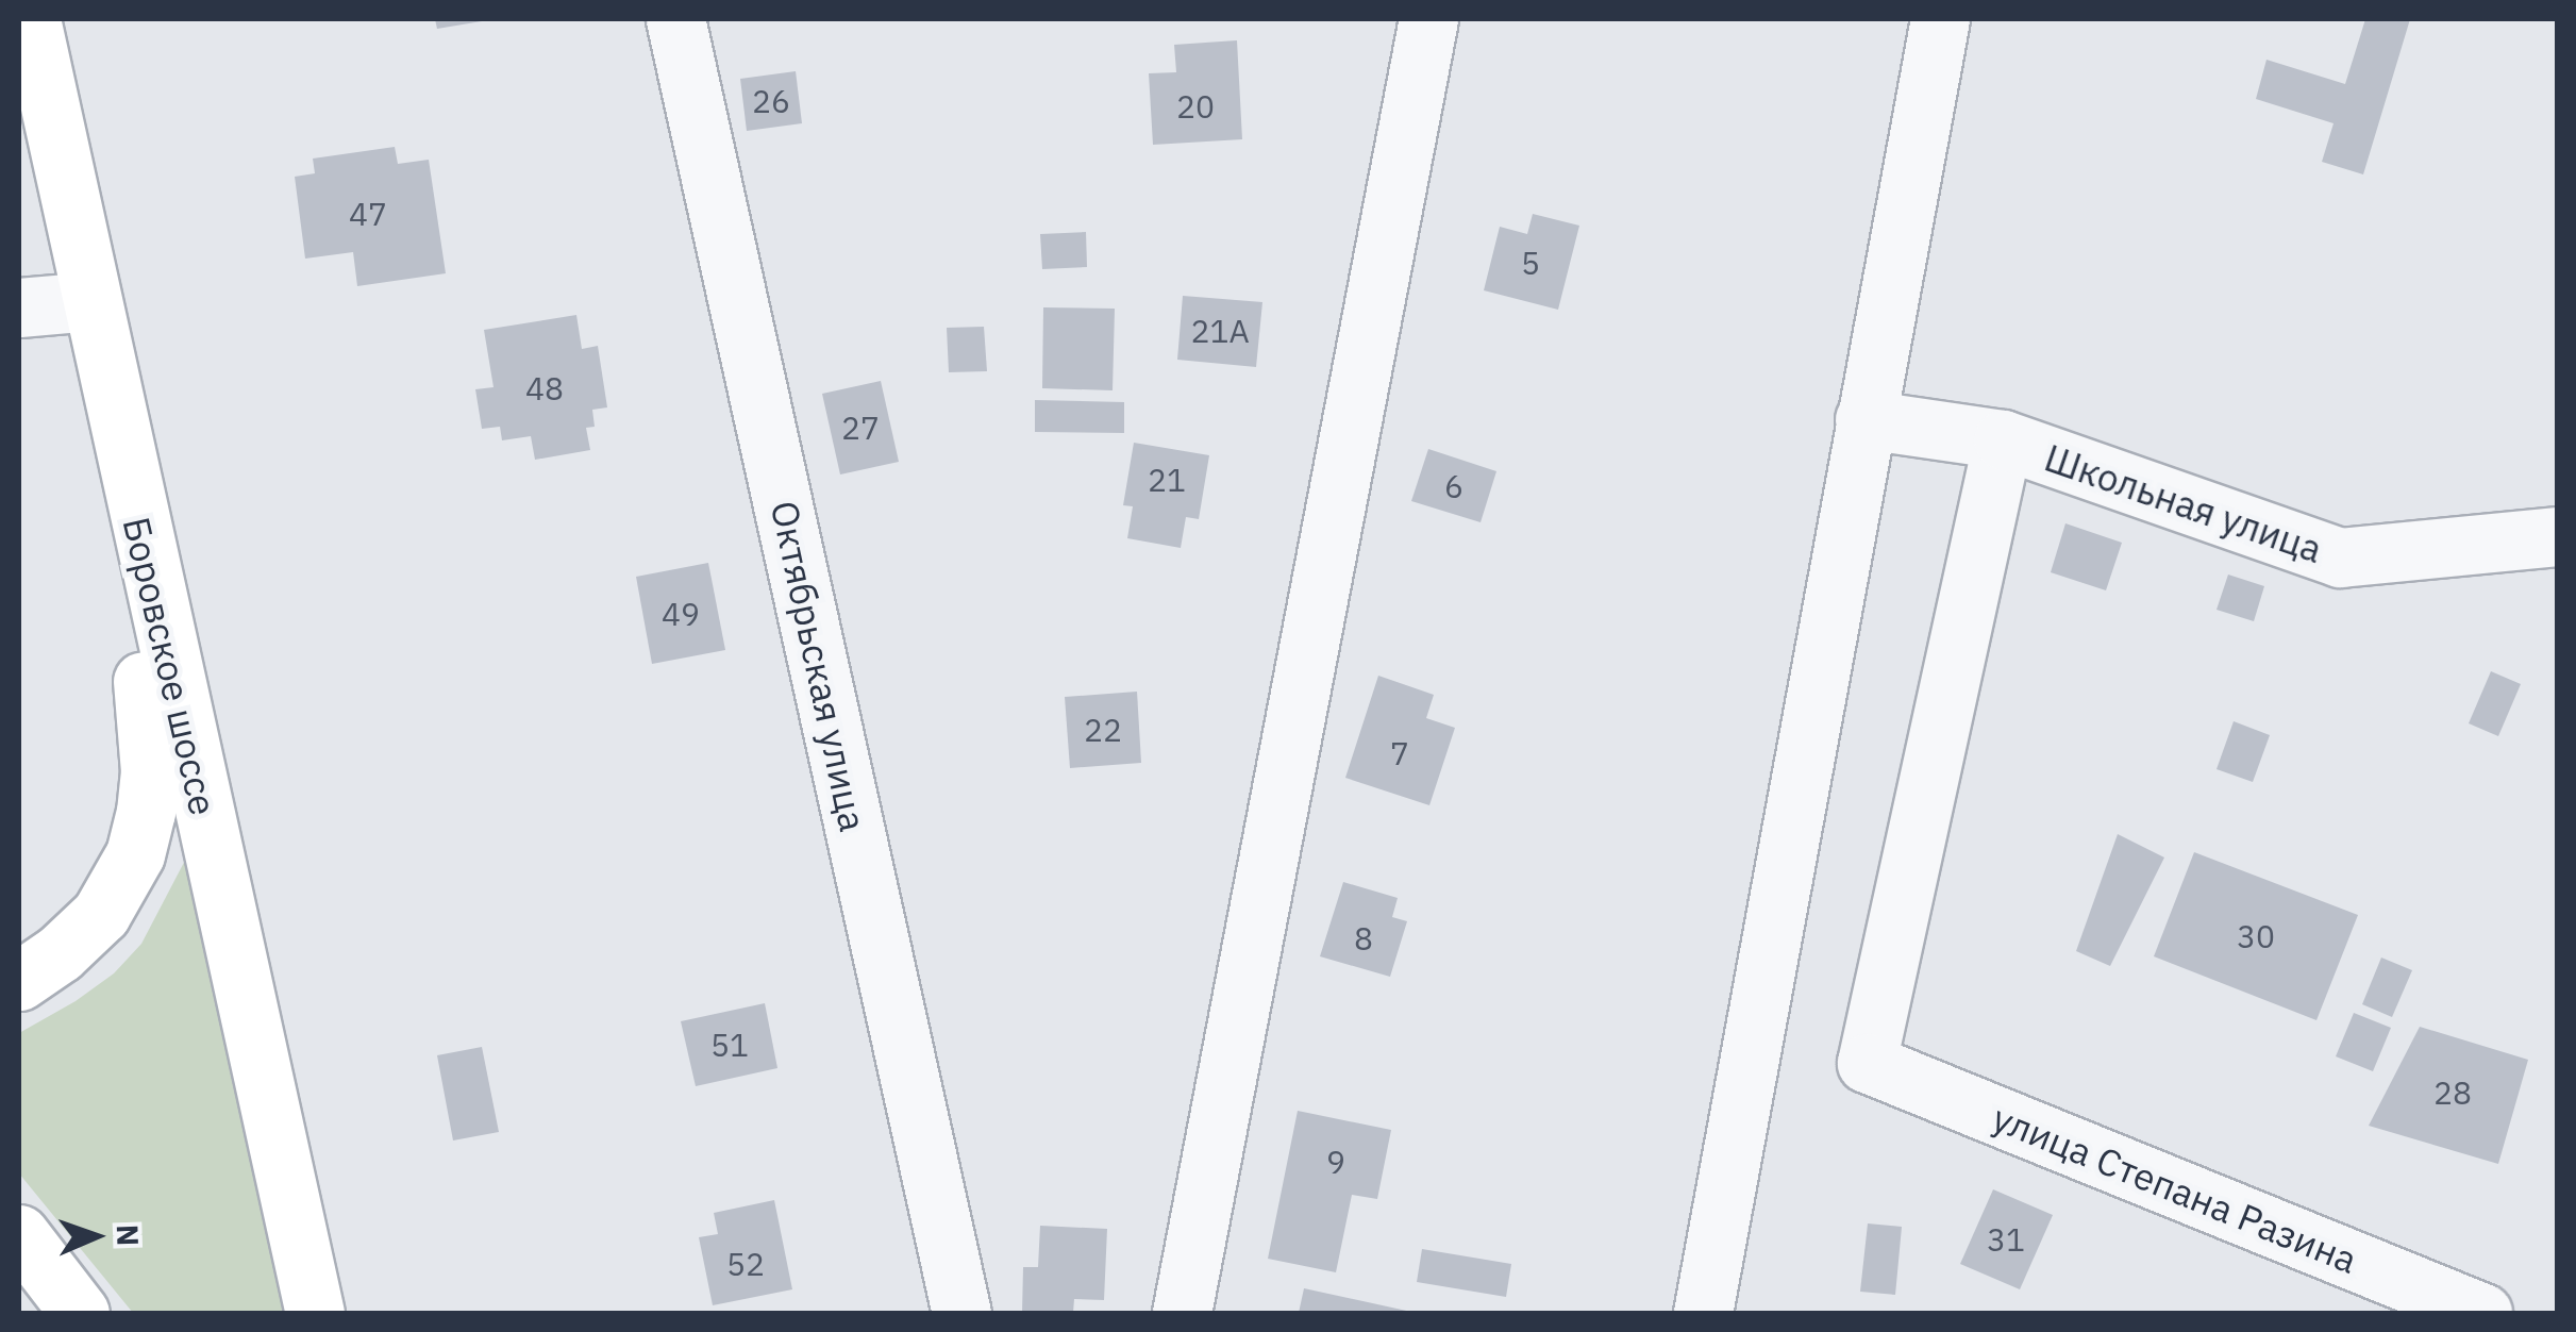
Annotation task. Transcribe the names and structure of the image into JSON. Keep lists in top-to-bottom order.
{
  "streets": {
    "main road": ["Боровское шоссе"],
    "street": ["Школьная улица", "Октябрьская улица", "улица Степана Разина"]
  },
  "crossings": [
    ["Школьная улица", "улица Степана Разина"]
  ],
  "house_numbers": [
    "26",
    "20",
    "47",
    "5",
    "21А",
    "48",
    "27",
    "21",
    "6",
    "49",
    "22",
    "7",
    "30",
    "8",
    "51",
    "28",
    "9",
    "31",
    "52"
  ],
  "north": "right"
}
